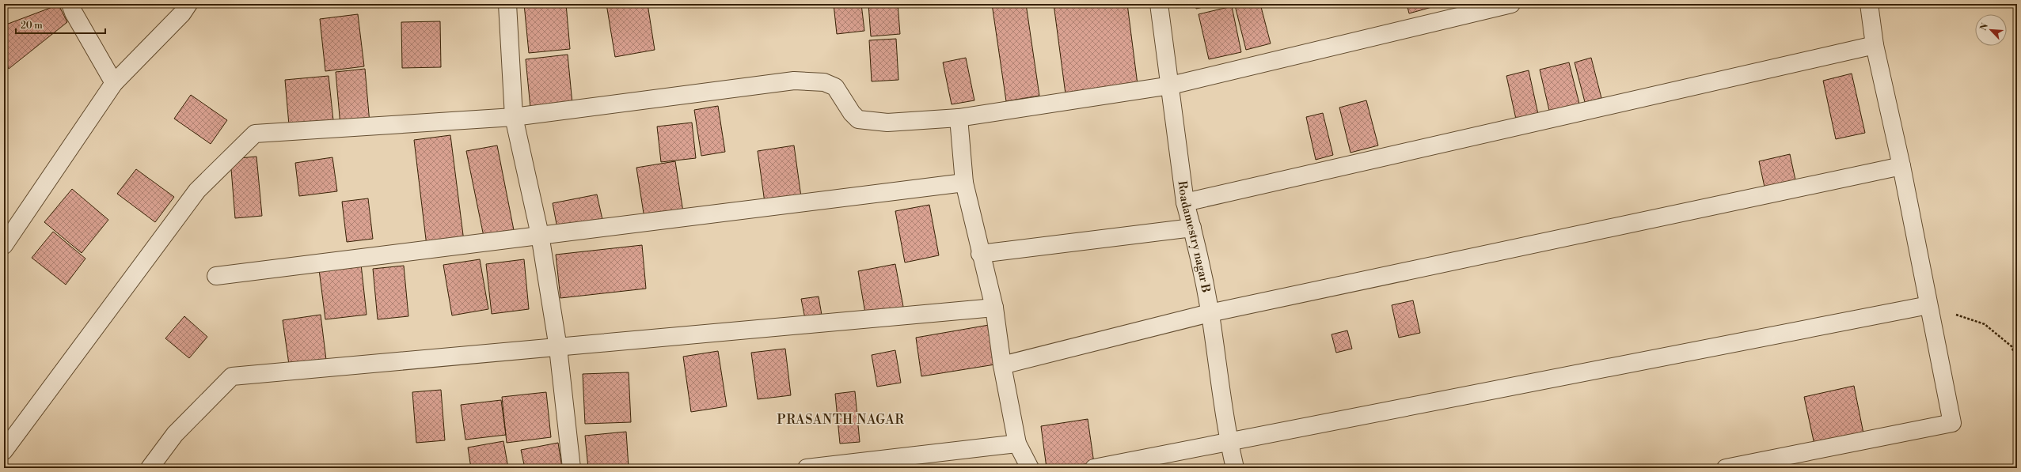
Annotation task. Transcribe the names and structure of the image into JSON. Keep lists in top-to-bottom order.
{
  "streets": {
    "street": ["Roadamestry nagar B"]
  },
  "districts": ["PRASANTH NAGAR"],
  "scale_bar": "20 m",
  "north": "top left"
}
